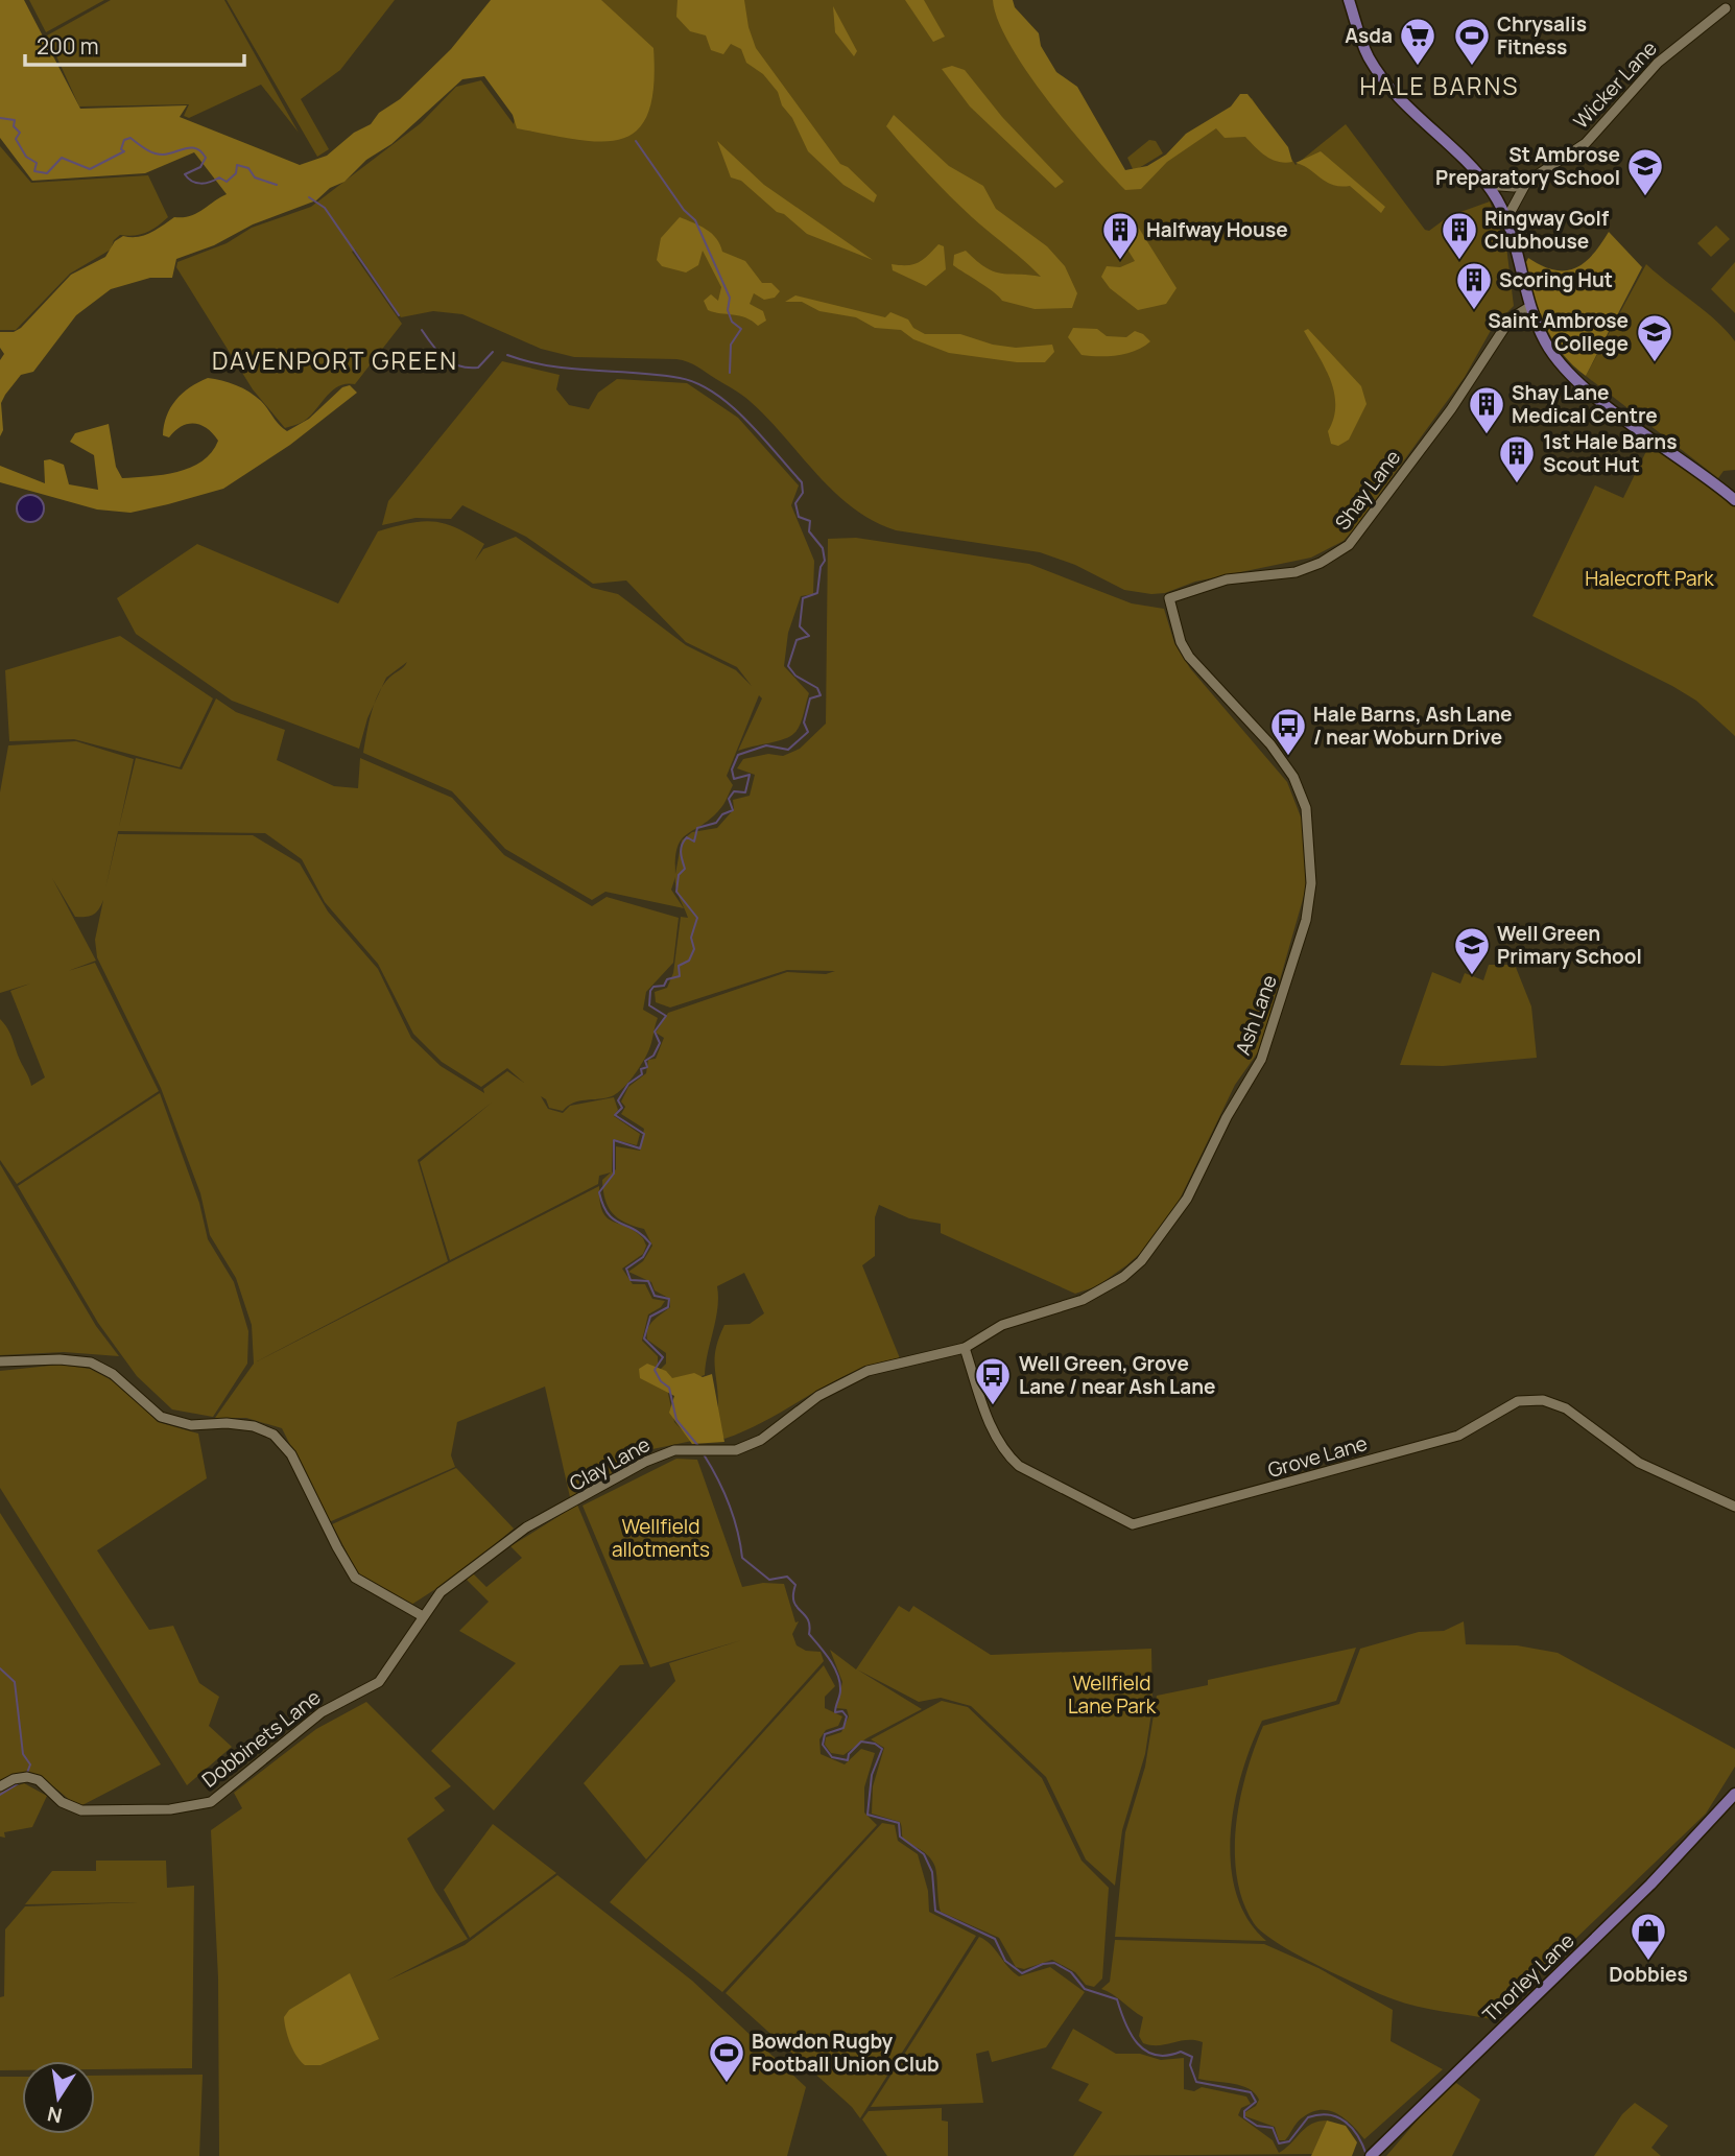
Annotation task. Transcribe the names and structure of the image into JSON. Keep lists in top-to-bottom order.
{
  "streets": {
    "main road": ["Thorley Lane"],
    "street": [
      "Wicker Lane",
      "Shay Lane",
      "Ash Lane",
      "Grove Lane",
      "Clay Lane",
      "Dobbinets Lane"
    ]
  },
  "crossings": [
    ["Shay Lane", "Ash Lane"],
    ["Ash Lane", "Grove Lane"],
    ["Ash Lane", "Clay Lane"],
    ["Grove Lane", "Clay Lane"],
    ["Clay Lane", "Dobbinets Lane"]
  ],
  "districts": ["HALE BARNS", "DAVENPORT GREEN"],
  "parks": ["Halecroft Park", "Wellfield allotments", "Wellfield Lane Park"],
  "places": {
    "supermarket": ["Asda"],
    "sports": ["Chrysalis Fitness", "Bowdon Rugby Football Union Club"],
    "school or university": ["St Ambrose Preparatory School", "Saint Ambrose College", "Well Green Primary School"],
    "building": [
      "Halfway House",
      "Ringway Golf Clubhouse",
      "Scoring Hut",
      "Shay Lane Medical Centre",
      "1st Hale Barns Scout Hut"
    ],
    "bus stop": ["Hale Barns, Ash Lane / near Woburn Drive", "Well Green, Grove Lane / near Ash Lane"],
    "shop": ["Dobbies"]
  },
  "scale_bar": "200 m",
  "north": "bottom"
}
